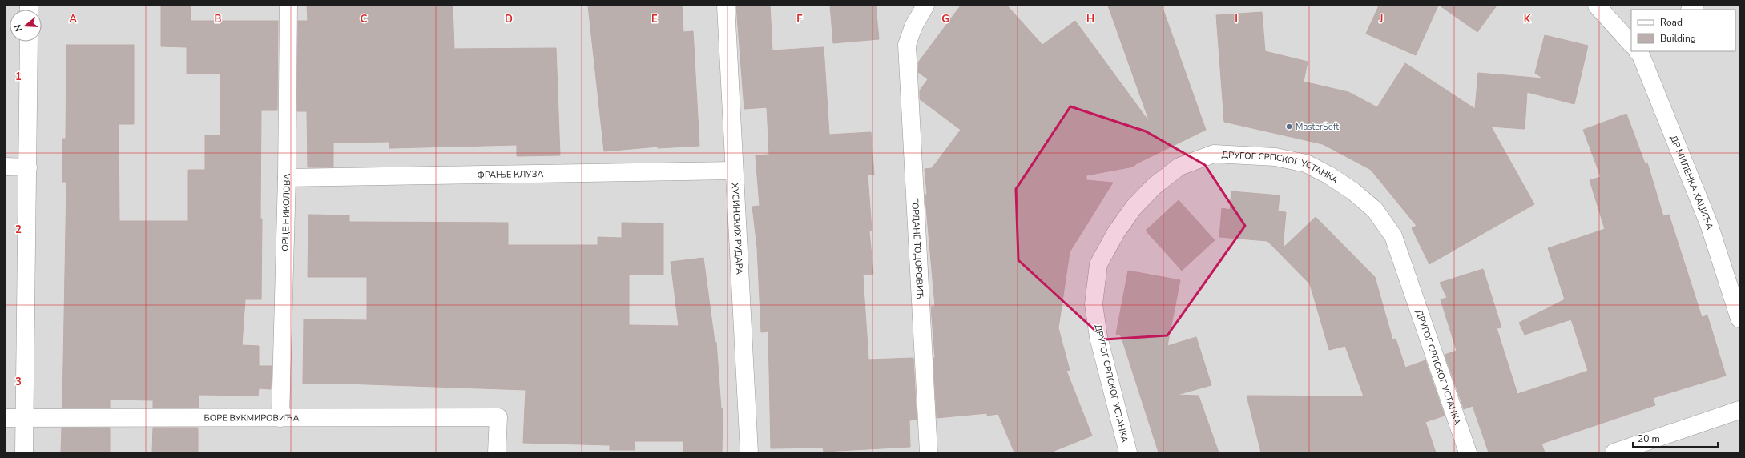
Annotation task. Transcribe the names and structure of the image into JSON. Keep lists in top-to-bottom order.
{
  "streets": {
    "street": [
      "ДРУГОГ СРПСКОГ УСТАНКА",
      "ФРАЊЕ КЛУЗА",
      "ДР МИЛЕНКА ХАЏИЋА",
      "ОРЦЕ НИКОЛОВА",
      "ХУСИНСКИХ РУДАРА",
      "ГОРДАНЕ ТОДОРОВИЋ",
      "БОРЕ ВУКМИРОВИЋА"
    ]
  },
  "crossings": [
    ["ФРАЊЕ КЛУЗА", "ОРЦЕ НИКОЛОВА"],
    ["ФРАЊЕ КЛУЗА", "ХУСИНСКИХ РУДАРА"],
    ["ОРЦЕ НИКОЛОВА", "БОРЕ ВУКМИРОВИЋА"]
  ],
  "places": ["MasterSoft"],
  "legend": ["Road", "Building"],
  "scale_bar": "20 m",
  "north": "left",
  "grid": {
    "columns": [
      "A",
      "B",
      "C",
      "D",
      "E",
      "F",
      "G",
      "H",
      "I",
      "J",
      "K"
    ],
    "rows": ["1", "2", "3"]
  }
}
